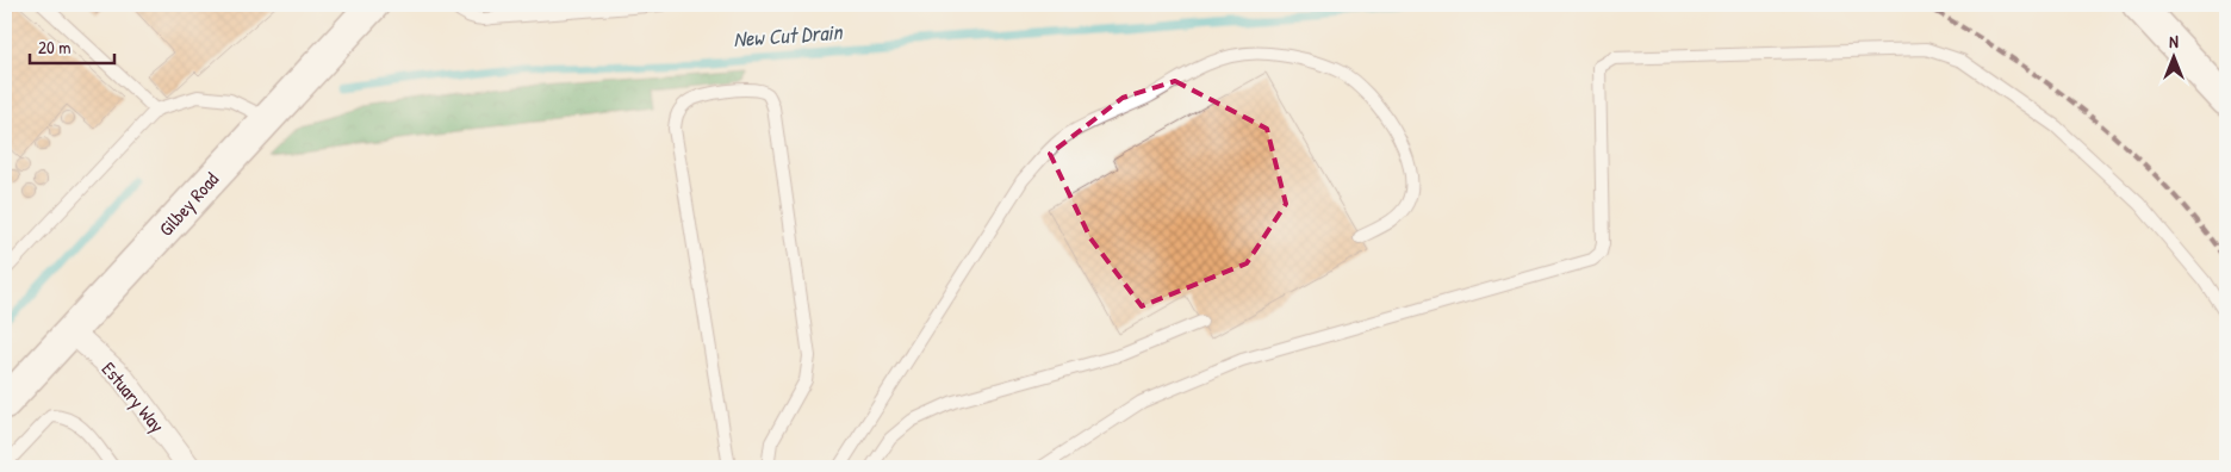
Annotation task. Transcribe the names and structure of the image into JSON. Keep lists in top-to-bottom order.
{
  "streets": {
    "street": ["Gilbey Road", "Estuary Way"]
  },
  "crossings": [
    ["Gilbey Road", "Estuary Way"]
  ],
  "water": ["New Cut Drain"],
  "scale_bar": "20 m",
  "north": "top"
}
